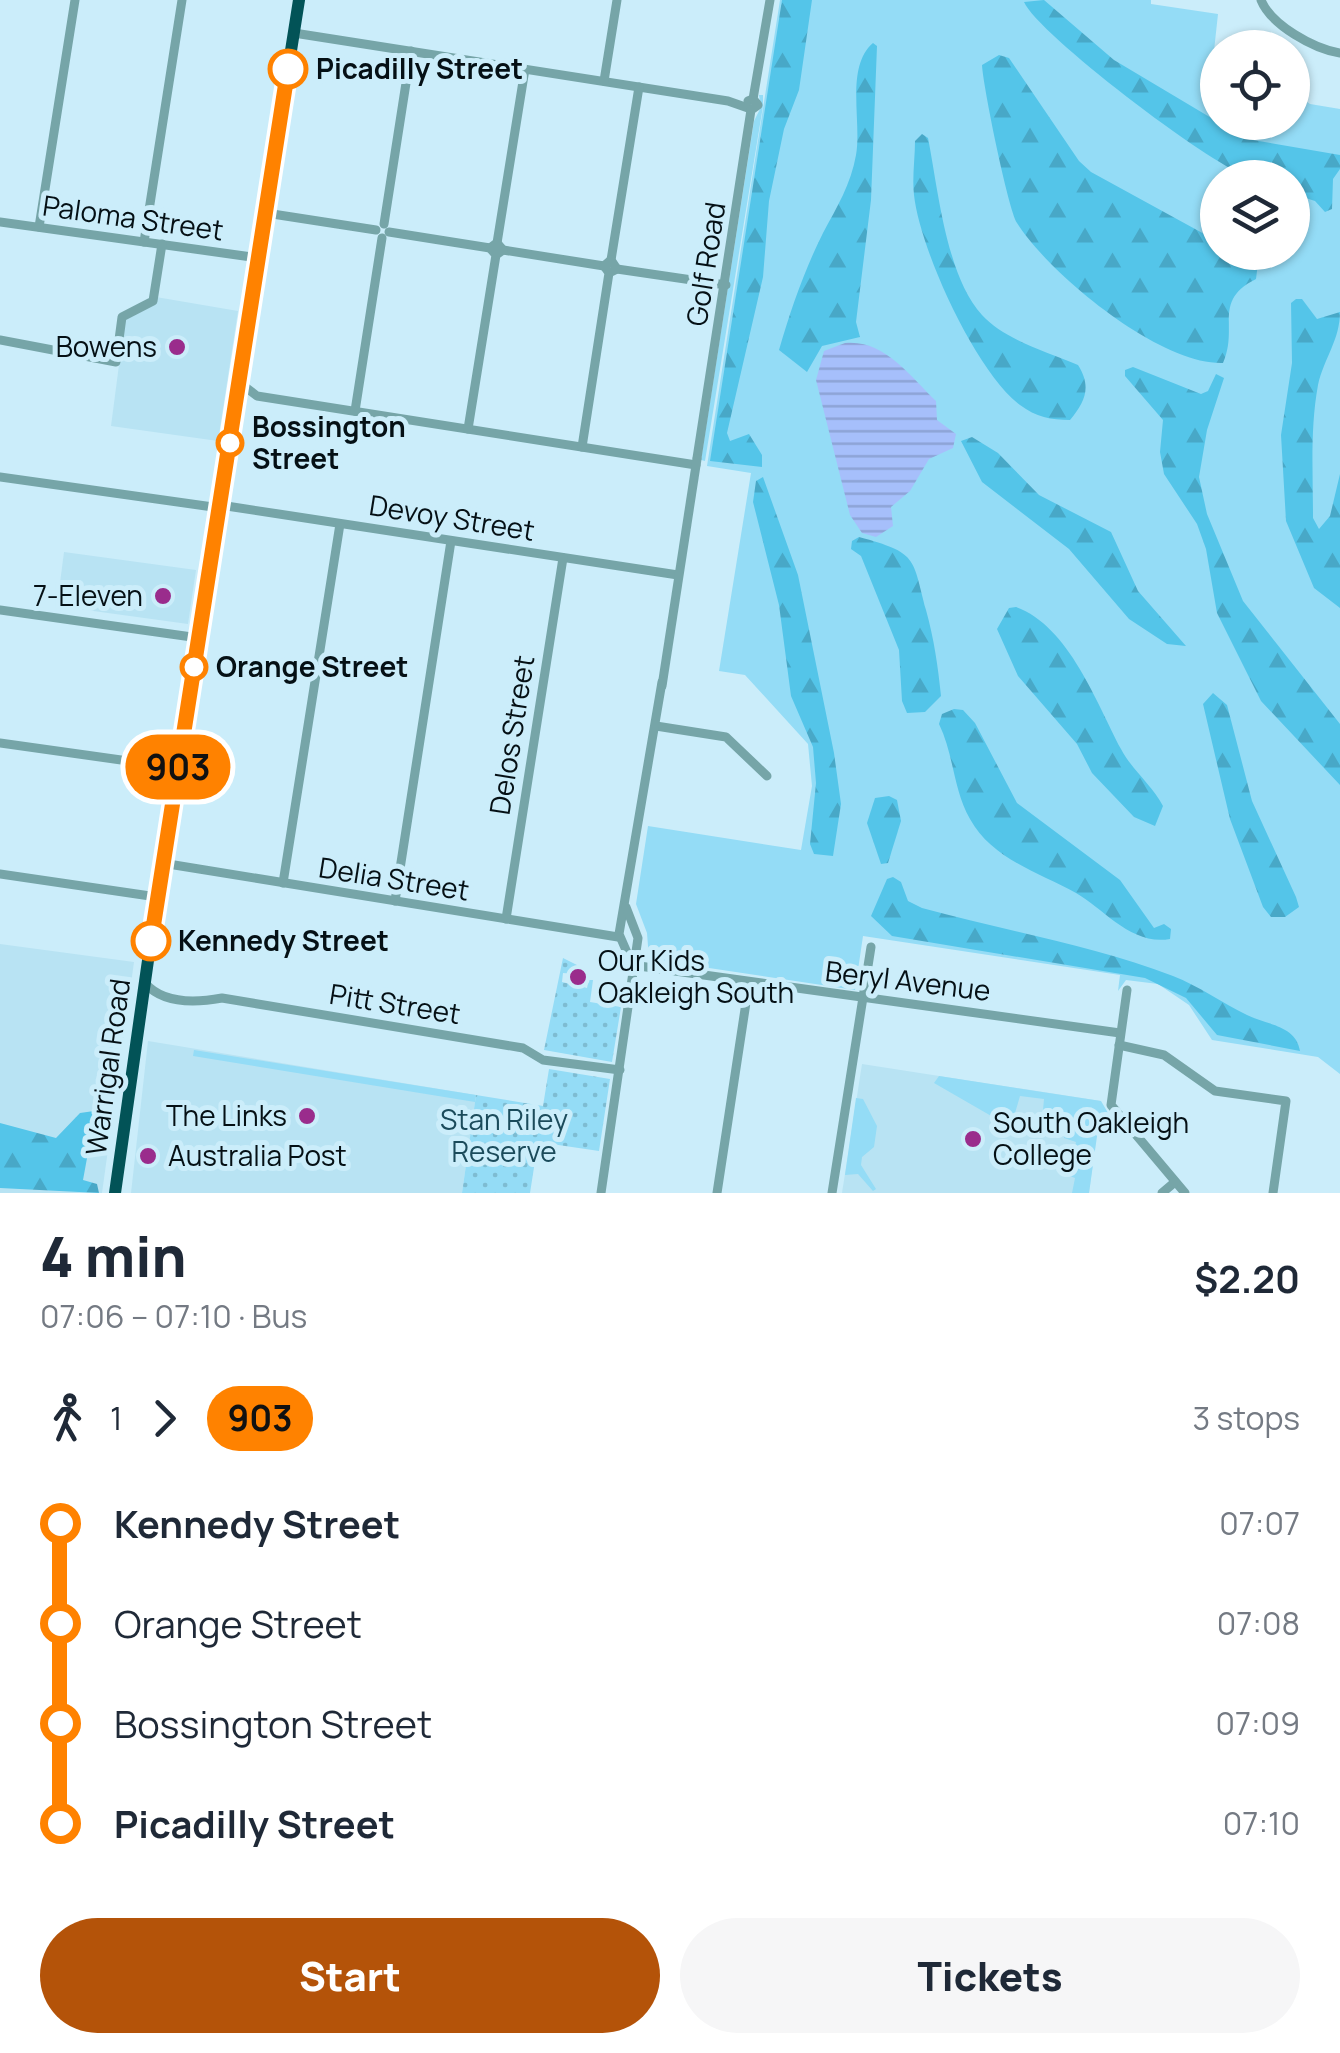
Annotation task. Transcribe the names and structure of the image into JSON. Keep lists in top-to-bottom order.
{
  "streets": {
    "highway": ["Warrigal Road"],
    "street": [
      "Paloma Street",
      "Golf Road",
      "Devoy Street",
      "Delos Street",
      "Delia Street",
      "Beryl Avenue",
      "Pitt Street"
    ]
  },
  "crossings": [
    ["Paloma Street", "Warrigal Road"],
    ["Golf Road", "Devoy Street"],
    ["Golf Road", "Delia Street"],
    ["Golf Road", "Beryl Avenue"],
    ["Golf Road", "Pitt Street"],
    ["Devoy Street", "Delos Street"],
    ["Devoy Street", "Warrigal Road"],
    ["Delos Street", "Delia Street"],
    ["Delia Street", "Warrigal Road"]
  ],
  "parks": ["Stan Riley Reserve"],
  "places": [
    "Picadilly Street",
    "Bowens",
    "Bossington Street",
    "7-Eleven",
    "Orange Street",
    "Kennedy Street",
    "Our Kids Oakleigh South",
    "The Links",
    "South Oakleigh College",
    "Australia Post"
  ],
  "lines": ["bus line 903"],
  "page": {
    "on_map": "903",
    "heading": ["4 min", "07:06 – 07:10 · Bus", "$2.20"],
    "legs": ["1", "903", "3 stops"],
    "list": [
      {
        "name": "Kennedy Street",
        "value": "07:07"
      },
      {
        "name": "Orange Street",
        "value": "07:08"
      },
      {
        "name": "Bossington Street",
        "value": "07:09"
      },
      {
        "name": "Picadilly Street",
        "value": "07:10"
      }
    ],
    "buttons": ["Start", "Tickets"]
  }
}
